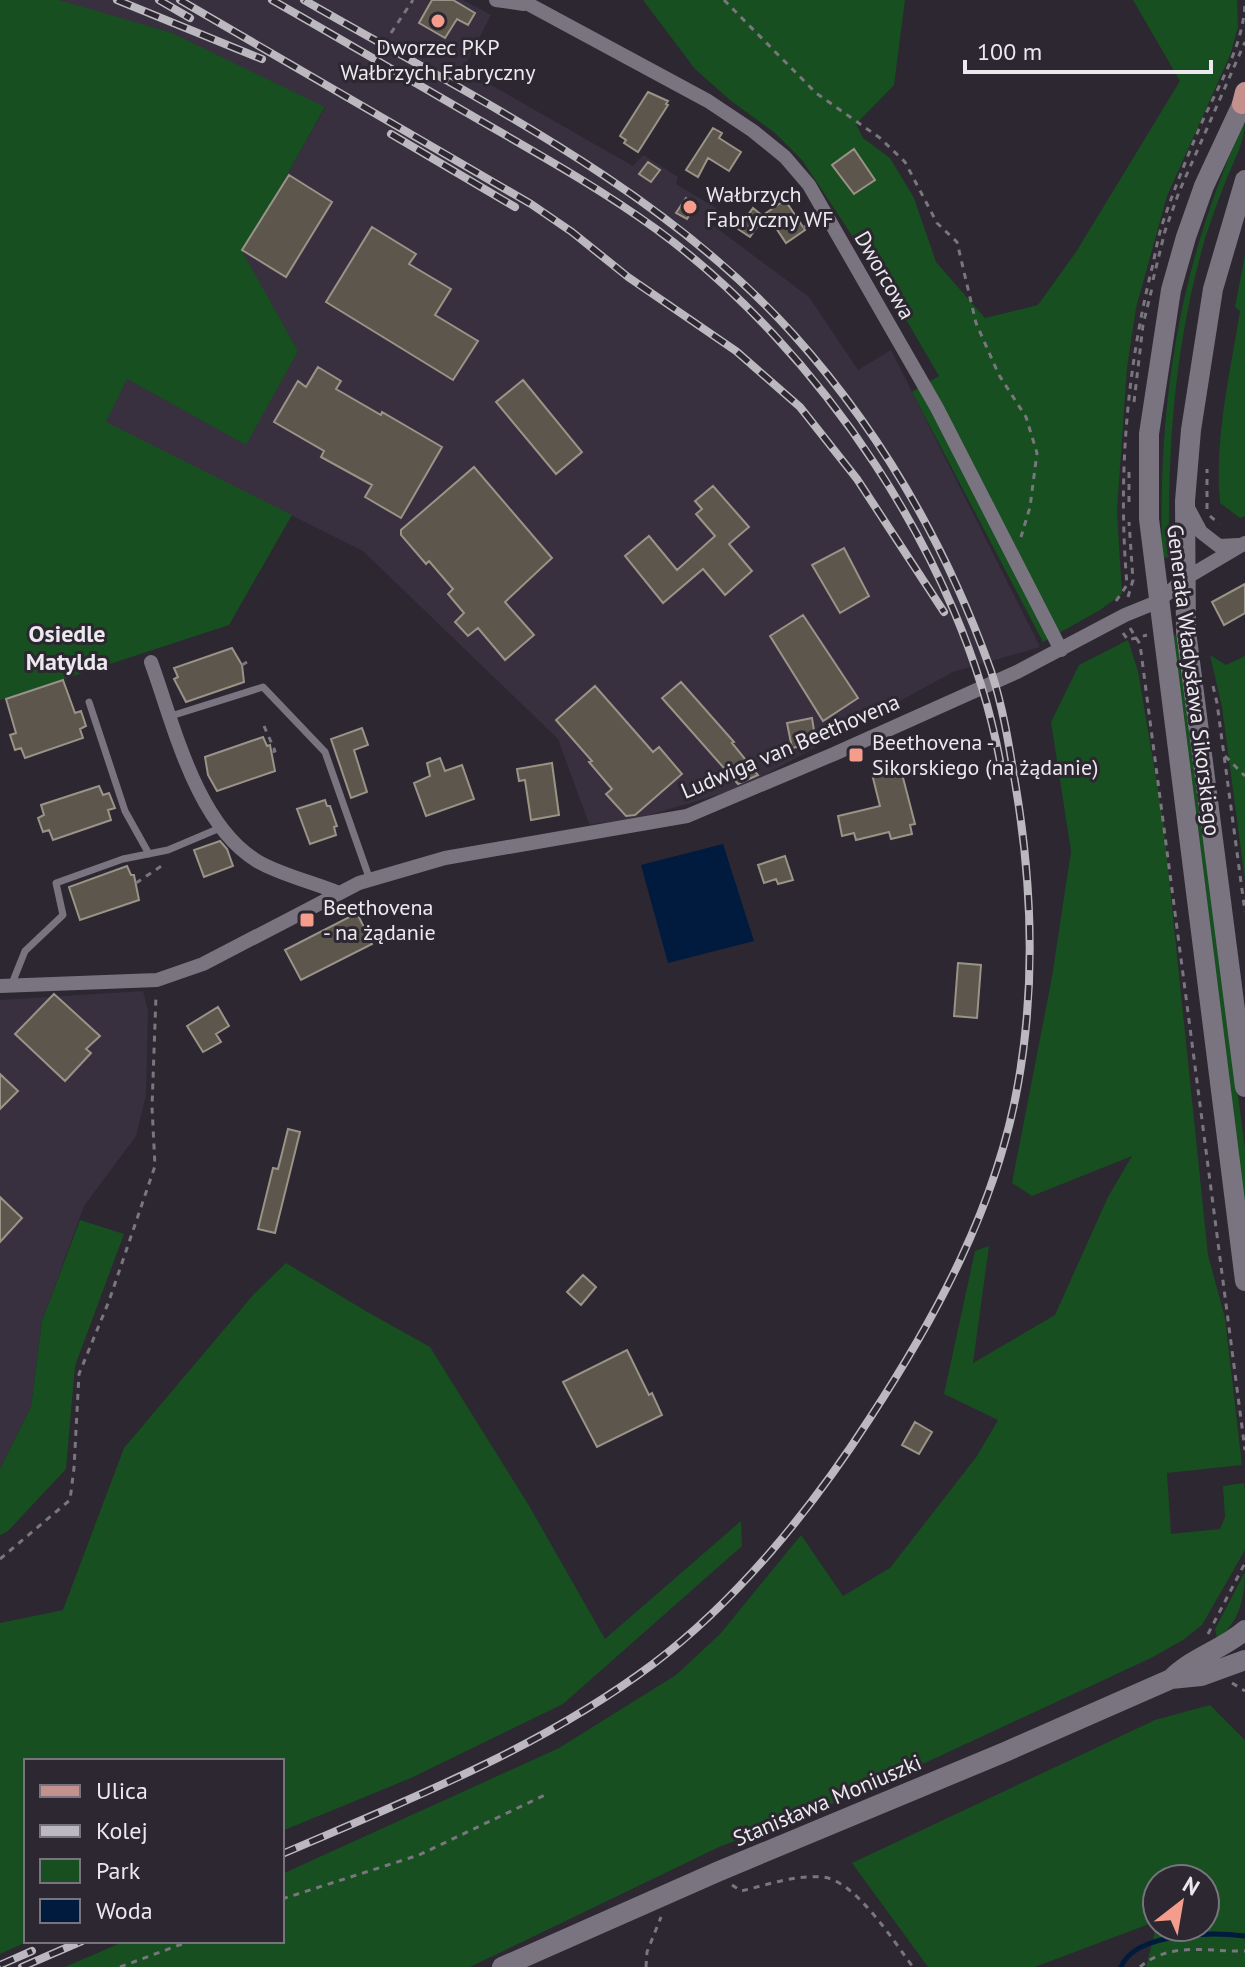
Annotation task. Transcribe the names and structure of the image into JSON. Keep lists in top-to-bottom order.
{
  "streets": {
    "main road": ["Generała Władysława Sikorskiego", "Stanisława Moniuszki"],
    "street": ["Dworcowa", "Ludwiga van Beethovena"]
  },
  "crossings": [
    ["Dworcowa", "Ludwiga van Beethovena"],
    ["Generała Władysława Sikorskiego", "Ludwiga van Beethovena"]
  ],
  "districts": ["Osiedle Matylda"],
  "places": {
    "other": ["Dworzec PKP Wałbrzych Fabryczny", "Wałbrzych Fabryczny WF"],
    "transit": ["Beethovena - Sikorskiego (na żądanie)", "Beethovena - na żądanie"]
  },
  "legend": [
    "Ulica",
    "Kolej",
    "Park",
    "Woda"
  ],
  "scale_bar": "100 m",
  "north": "top right"
}
